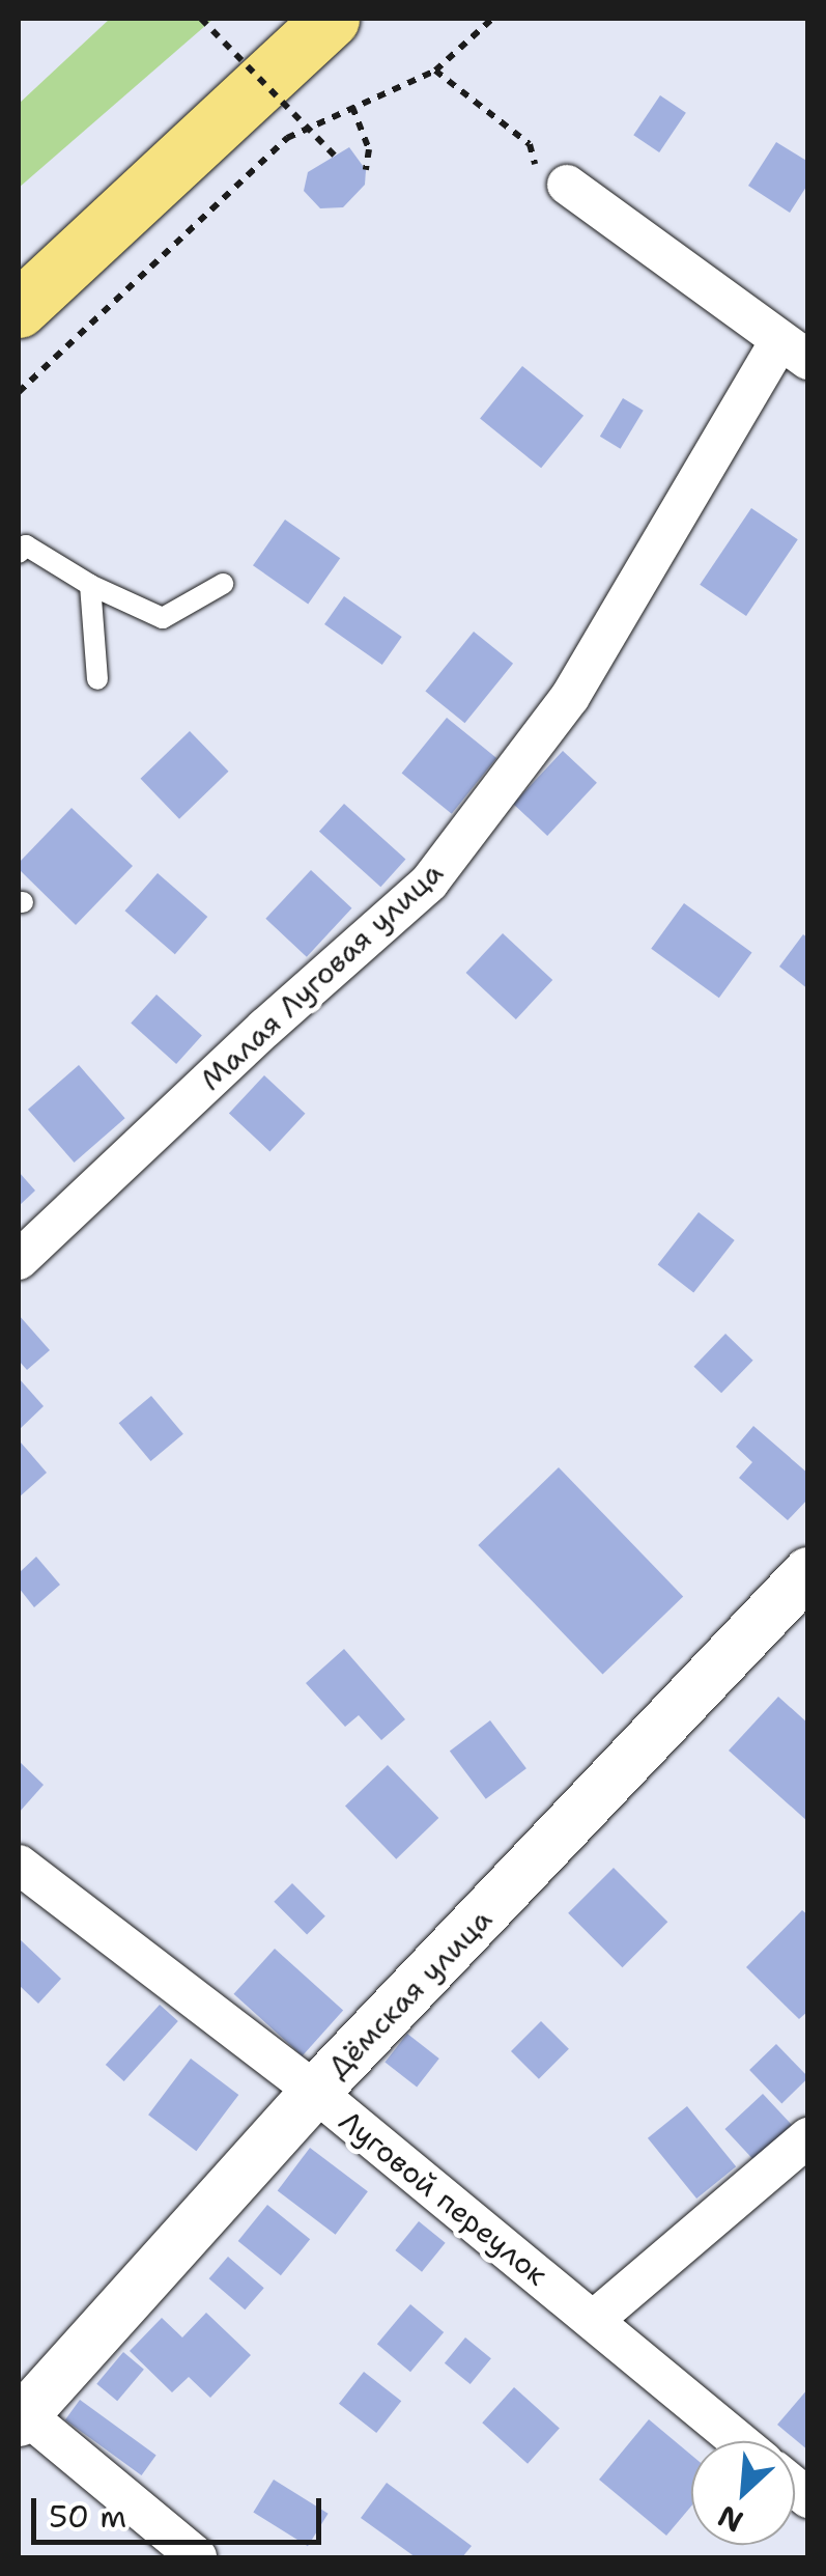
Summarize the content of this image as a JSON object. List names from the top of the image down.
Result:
{
  "streets": {
    "street": ["Малая Луговая улица", "Дёмская улица", "Луговой переулок"]
  },
  "crossings": [
    ["Дёмская улица", "Луговой переулок"]
  ],
  "scale_bar": "50 m",
  "north": "bottom left"
}
